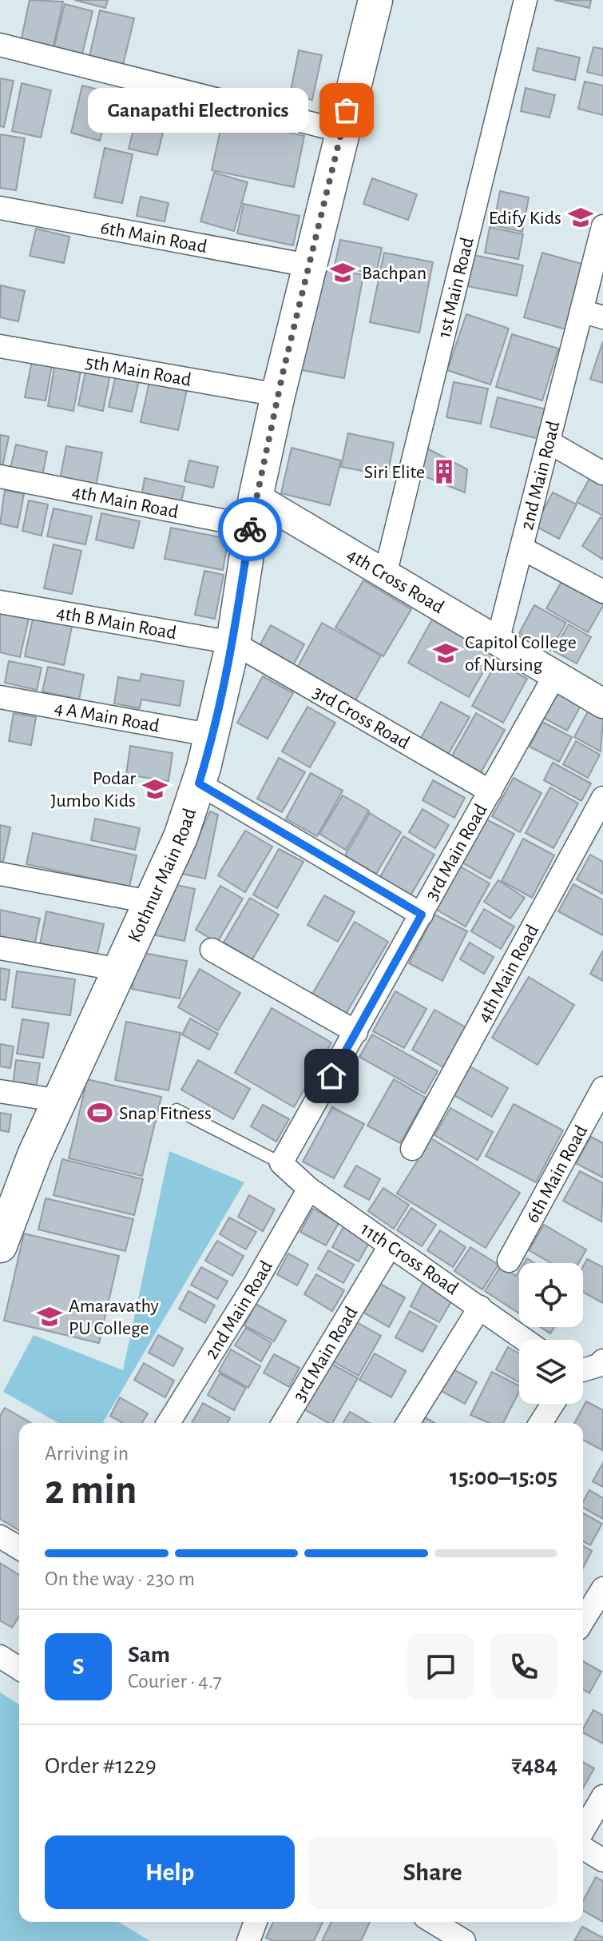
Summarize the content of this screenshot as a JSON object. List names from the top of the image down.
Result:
{
  "streets": {
    "main road": ["Kothnur Main Road"],
    "street": [
      "6th Main Road",
      "1st Main Road",
      "5th Main Road",
      "2nd Main Road",
      "4th Main Road",
      "4th Cross Road",
      "4th B Main Road",
      "4 A Main Road",
      "3rd Cross Road",
      "3rd Main Road",
      "11th Cross Road"
    ]
  },
  "crossings": [
    ["6th Main Road", "Kothnur Main Road"],
    ["1st Main Road", "4th Cross Road"],
    ["5th Main Road", "Kothnur Main Road"],
    ["2nd Main Road", "4th Cross Road"],
    ["2nd Main Road", "11th Cross Road"],
    ["4th Main Road", "4th Cross Road"],
    ["4th Main Road", "Kothnur Main Road"],
    ["4th Cross Road", "3rd Main Road"],
    ["4th Cross Road", "Kothnur Main Road"],
    ["4th B Main Road", "3rd Cross Road"],
    ["4th B Main Road", "Kothnur Main Road"],
    ["4 A Main Road", "Kothnur Main Road"],
    ["3rd Cross Road", "3rd Main Road"],
    ["3rd Cross Road", "Kothnur Main Road"],
    ["3rd Main Road", "11th Cross Road"]
  ],
  "places": {
    "other": ["Ganapathi Electronics"],
    "school or university": [
      "Edify Kids",
      "Bachpan",
      "Capitol College of Nursing",
      "Podar Jumbo Kids",
      "Amaravathy PU College"
    ],
    "building": ["Siri Elite"],
    "sports": ["Snap Fitness"]
  },
  "page": {
    "bubble": "Ganapathi Electronics",
    "heading": ["2 min", "Arriving in", "15:00–15:05"],
    "panel": [
      "Sam",
      "Courier · 4.7",
      "Order #1229",
      "₹484"
    ],
    "bar": "On the way · 230 m",
    "round": "S",
    "buttons": ["Help", "Share"]
  }
}
